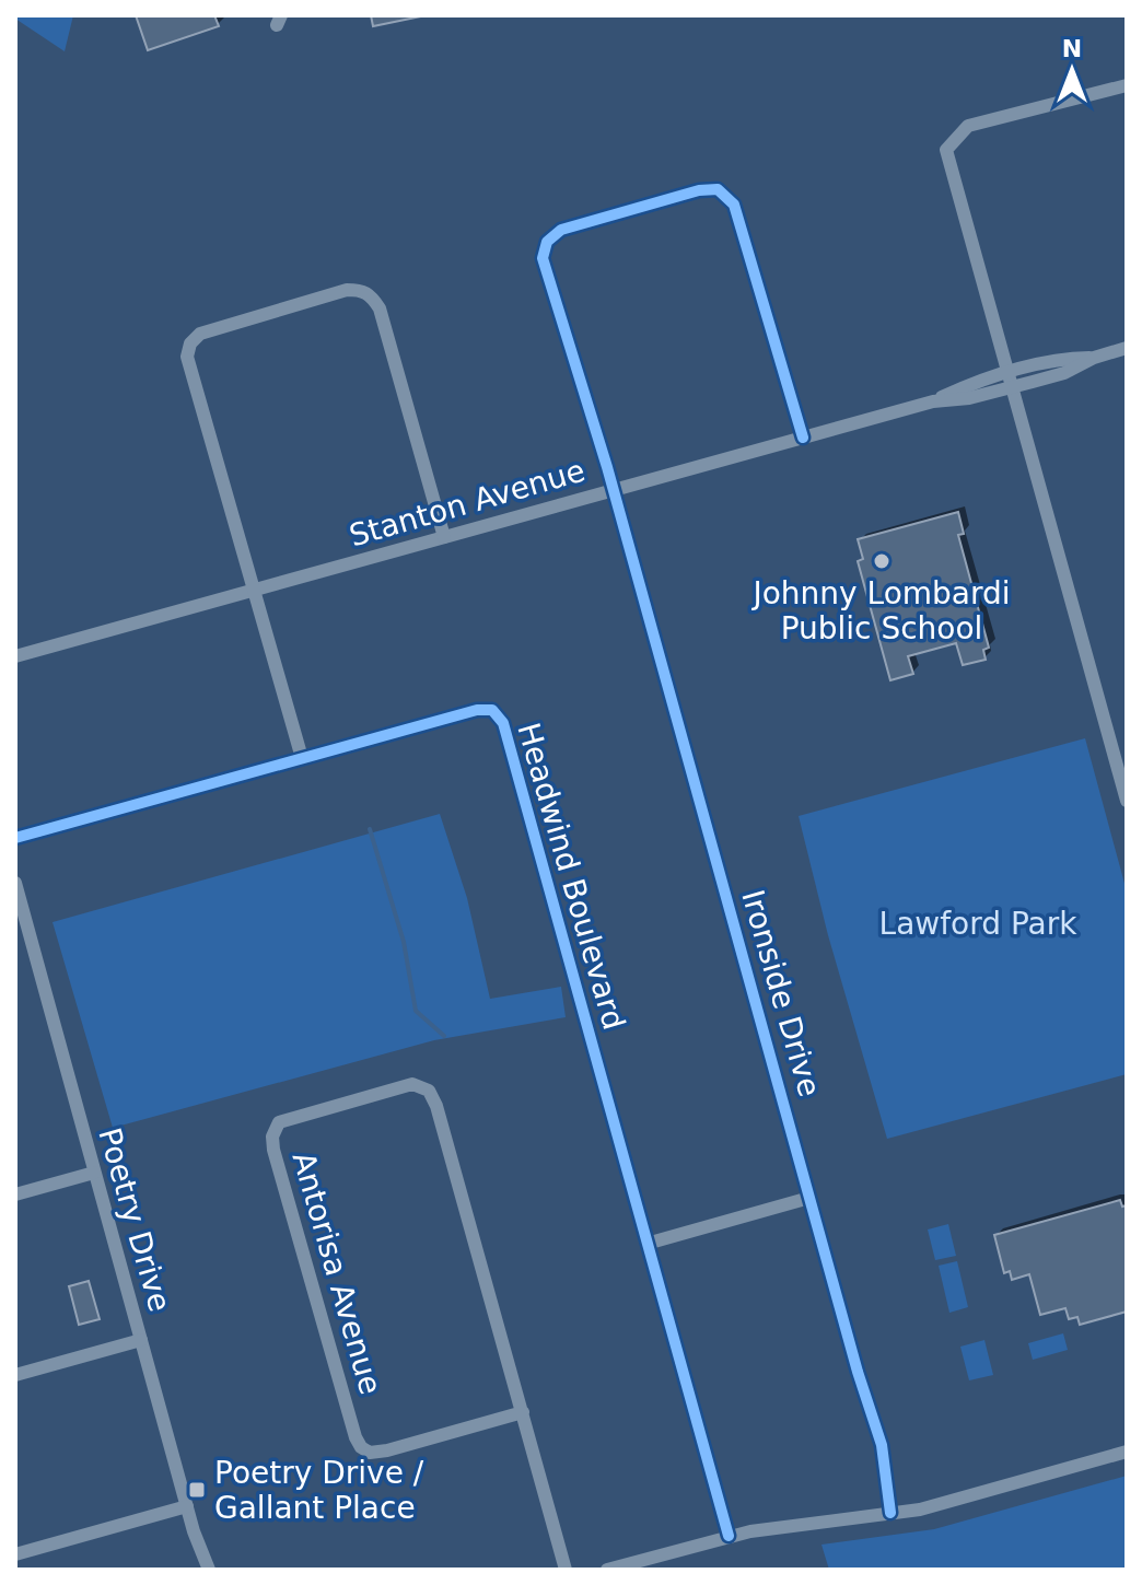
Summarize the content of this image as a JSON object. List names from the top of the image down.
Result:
{
  "streets": {
    "street": [
      "Stanton Avenue",
      "Headwind Boulevard",
      "Ironside Drive",
      "Poetry Drive",
      "Antorisa Avenue"
    ]
  },
  "crossings": [
    ["Stanton Avenue", "Ironside Drive"]
  ],
  "parks": ["Lawford Park"],
  "places": {
    "other": ["Johnny Lombardi Public School"],
    "transit": ["Poetry Drive / Gallant Place"]
  },
  "north": "top"
}
